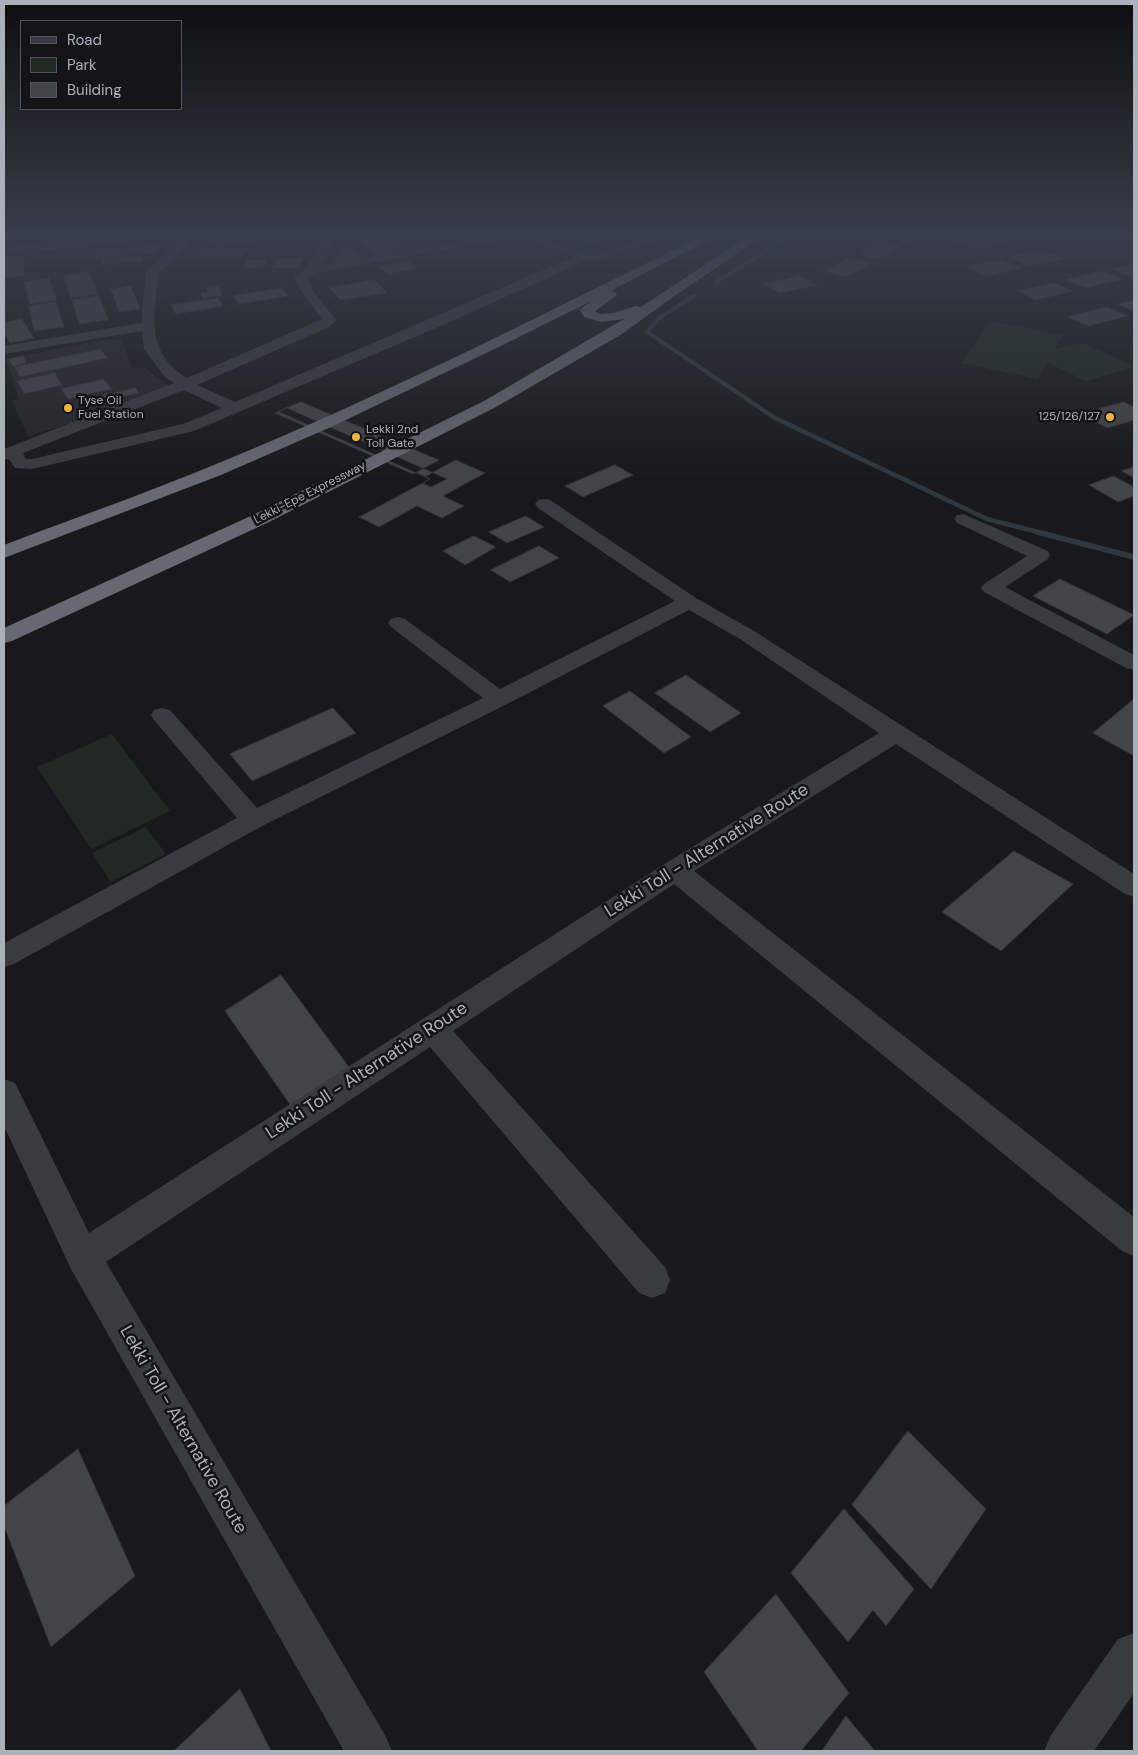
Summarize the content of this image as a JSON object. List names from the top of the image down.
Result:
{
  "streets": {
    "highway": ["Lekki-Epe Expressway"],
    "street": ["Lekki Toll - Alternative Route"]
  },
  "places": ["Tyse Oil Fuel Station", "125/126/127", "Lekki 2nd Toll Gate"],
  "legend": ["Road", "Park", "Building"]
}
